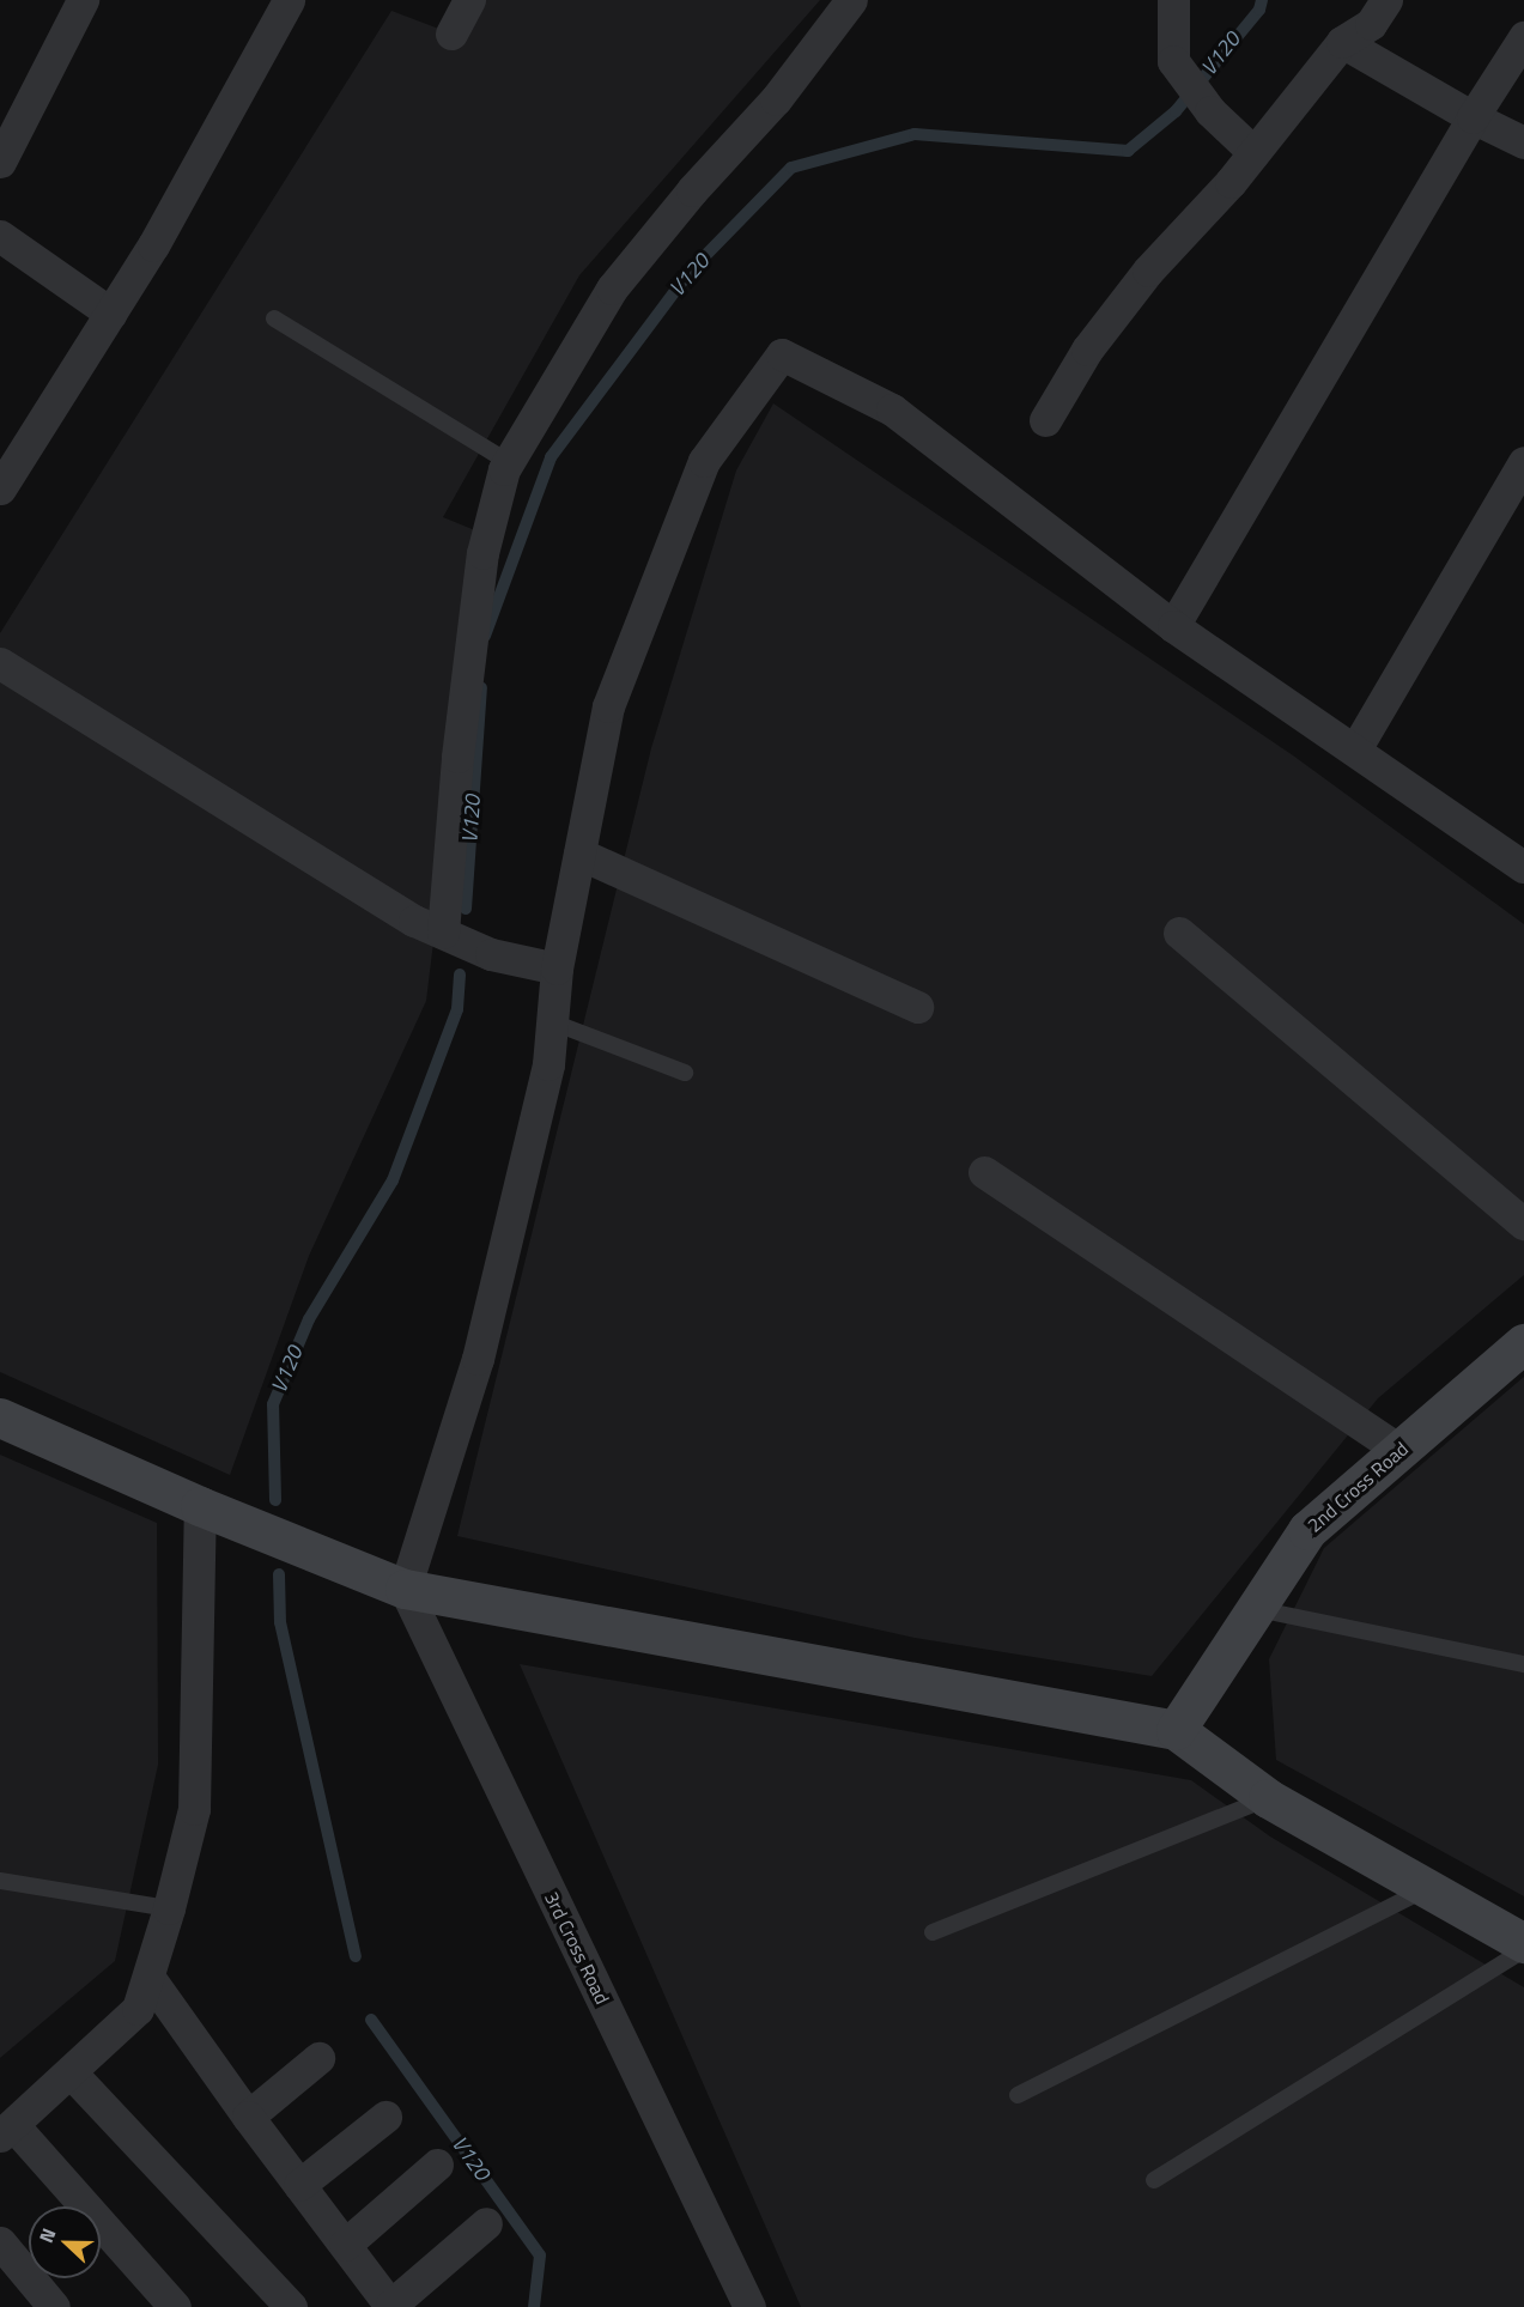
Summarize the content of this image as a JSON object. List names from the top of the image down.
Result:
{
  "streets": {
    "street": ["2nd Cross Road", "3rd Cross Road"]
  },
  "water": ["V120"],
  "north": "left"
}
